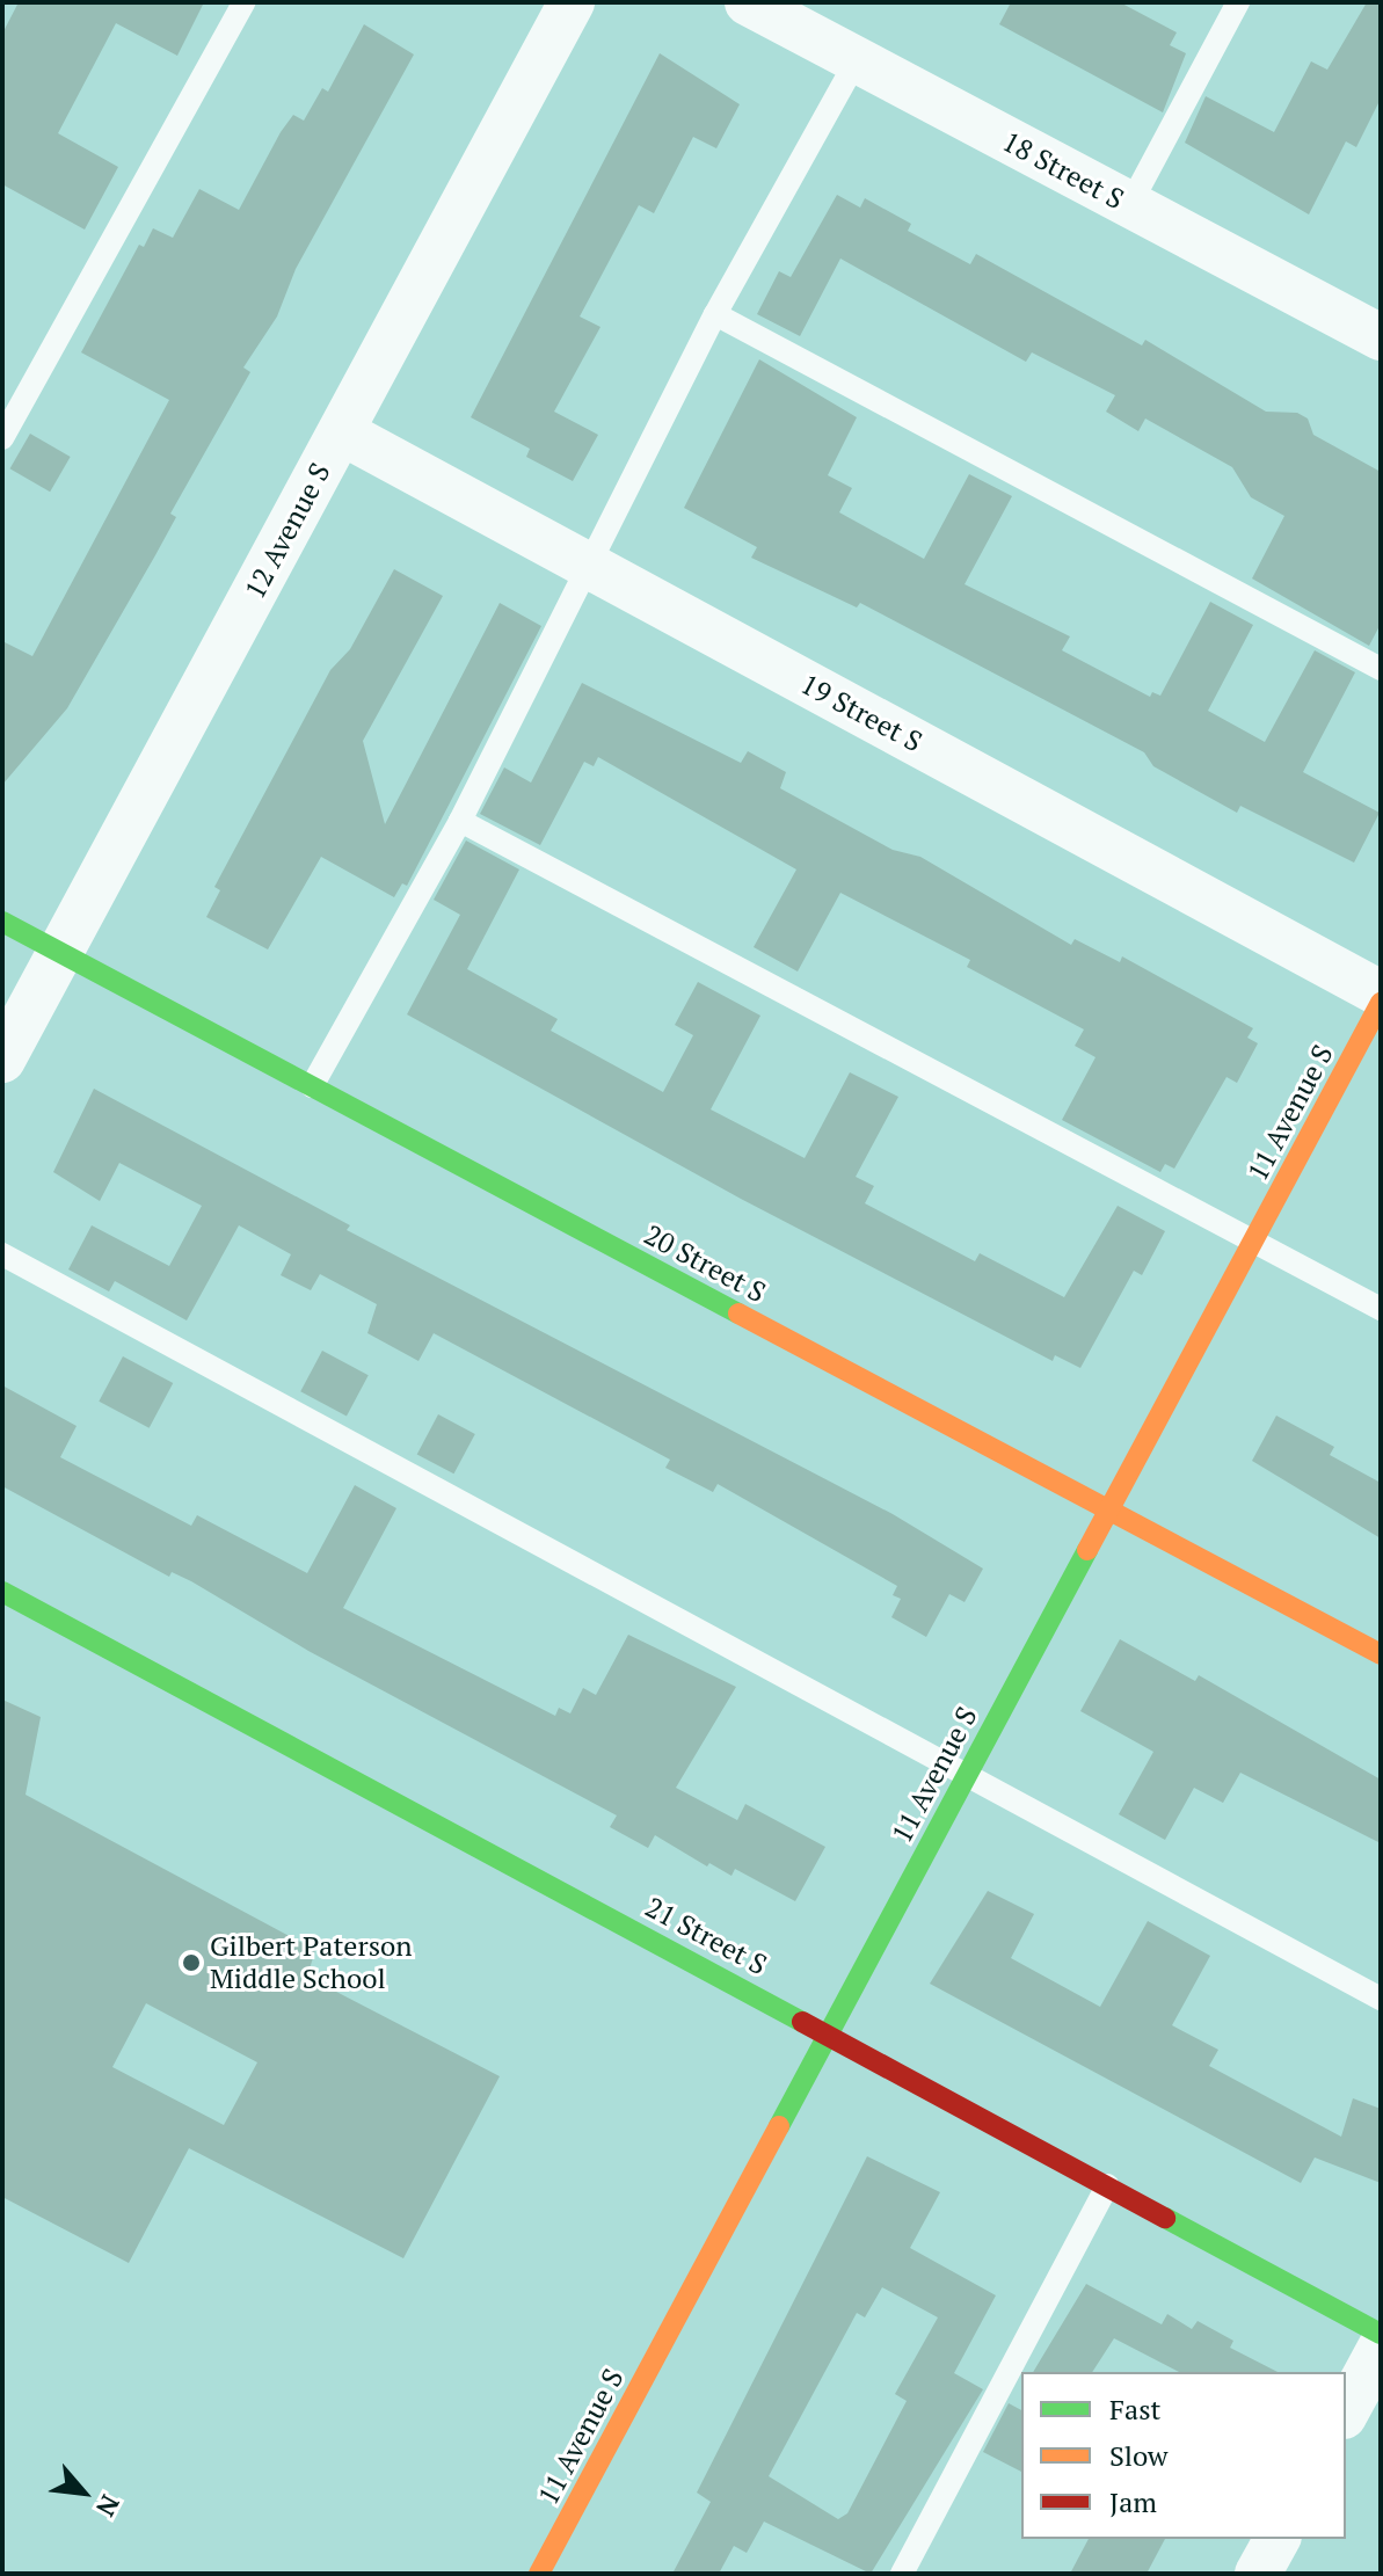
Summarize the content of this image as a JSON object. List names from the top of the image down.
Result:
{
  "streets": {
    "street": [
      "18 Street S",
      "12 Avenue S",
      "19 Street S",
      "11 Avenue S",
      "20 Street S",
      "21 Street S"
    ]
  },
  "crossings": [
    ["12 Avenue S", "19 Street S"],
    ["12 Avenue S", "20 Street S"],
    ["11 Avenue S", "20 Street S"],
    ["11 Avenue S", "21 Street S"]
  ],
  "places": ["Gilbert Paterson Middle School"],
  "legend": ["Fast", "Slow", "Jam"],
  "north": "bottom right"
}
